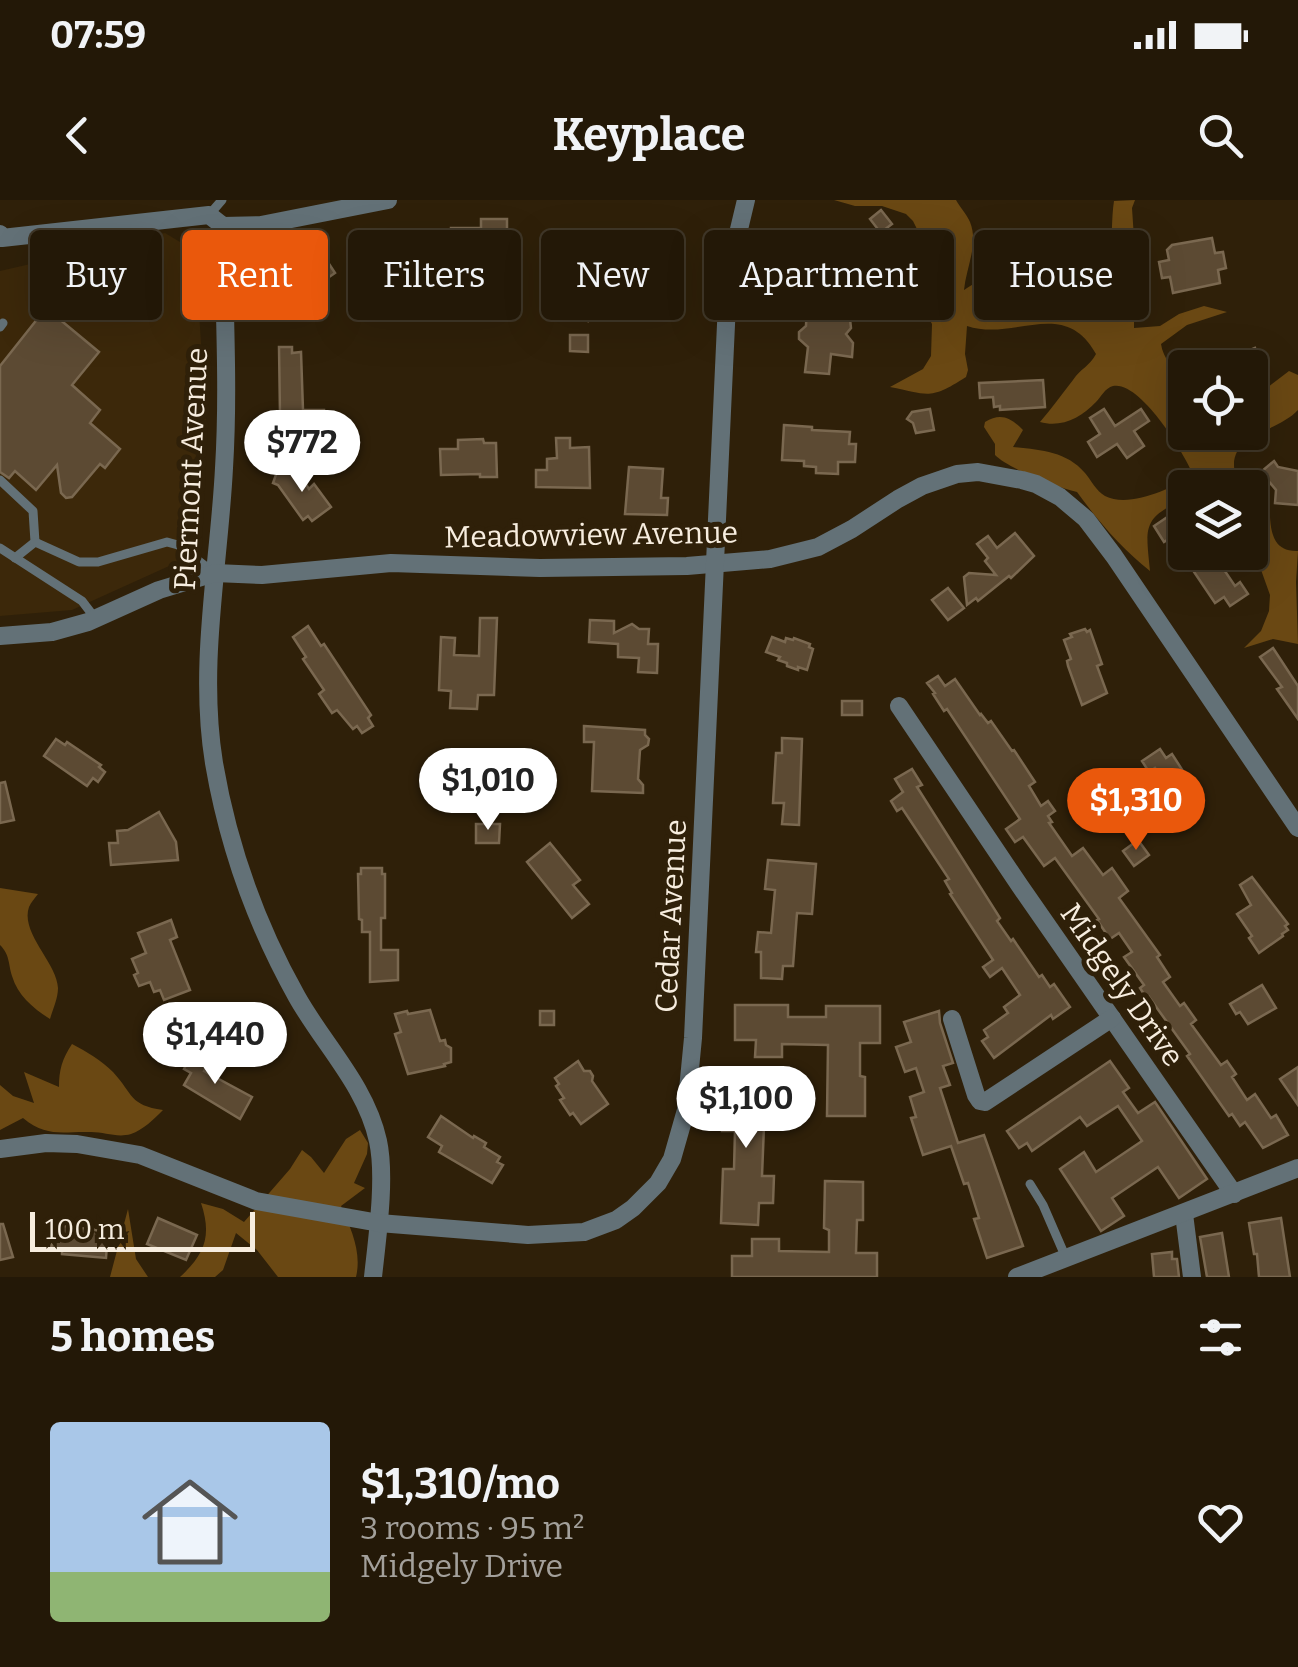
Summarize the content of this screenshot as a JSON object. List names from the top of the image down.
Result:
{
  "streets": {
    "street": [
      "Piermont Avenue",
      "Meadowview Avenue",
      "Cedar Avenue",
      "Midgely Drive"
    ]
  },
  "crossings": [
    ["Piermont Avenue", "Meadowview Avenue"],
    ["Piermont Avenue", "Cedar Avenue"],
    ["Meadowview Avenue", "Cedar Avenue"]
  ],
  "scale_bar": "100 m",
  "page": {
    "status": "07:59",
    "header": "Keyplace",
    "chip": [
      "Buy",
      "Rent",
      "Filters",
      "New",
      "Apartment",
      "House"
    ],
    "price": [
      "$772",
      "$1,010",
      "$1,310",
      "$1,440",
      "$1,100"
    ],
    "scale": "100 m",
    "heading": "5 homes",
    "list": [
      {
        "name": "$1,310/mo",
        "note": "3 rooms · 95 m² · Midgely Drive"
      }
    ]
  }
}
